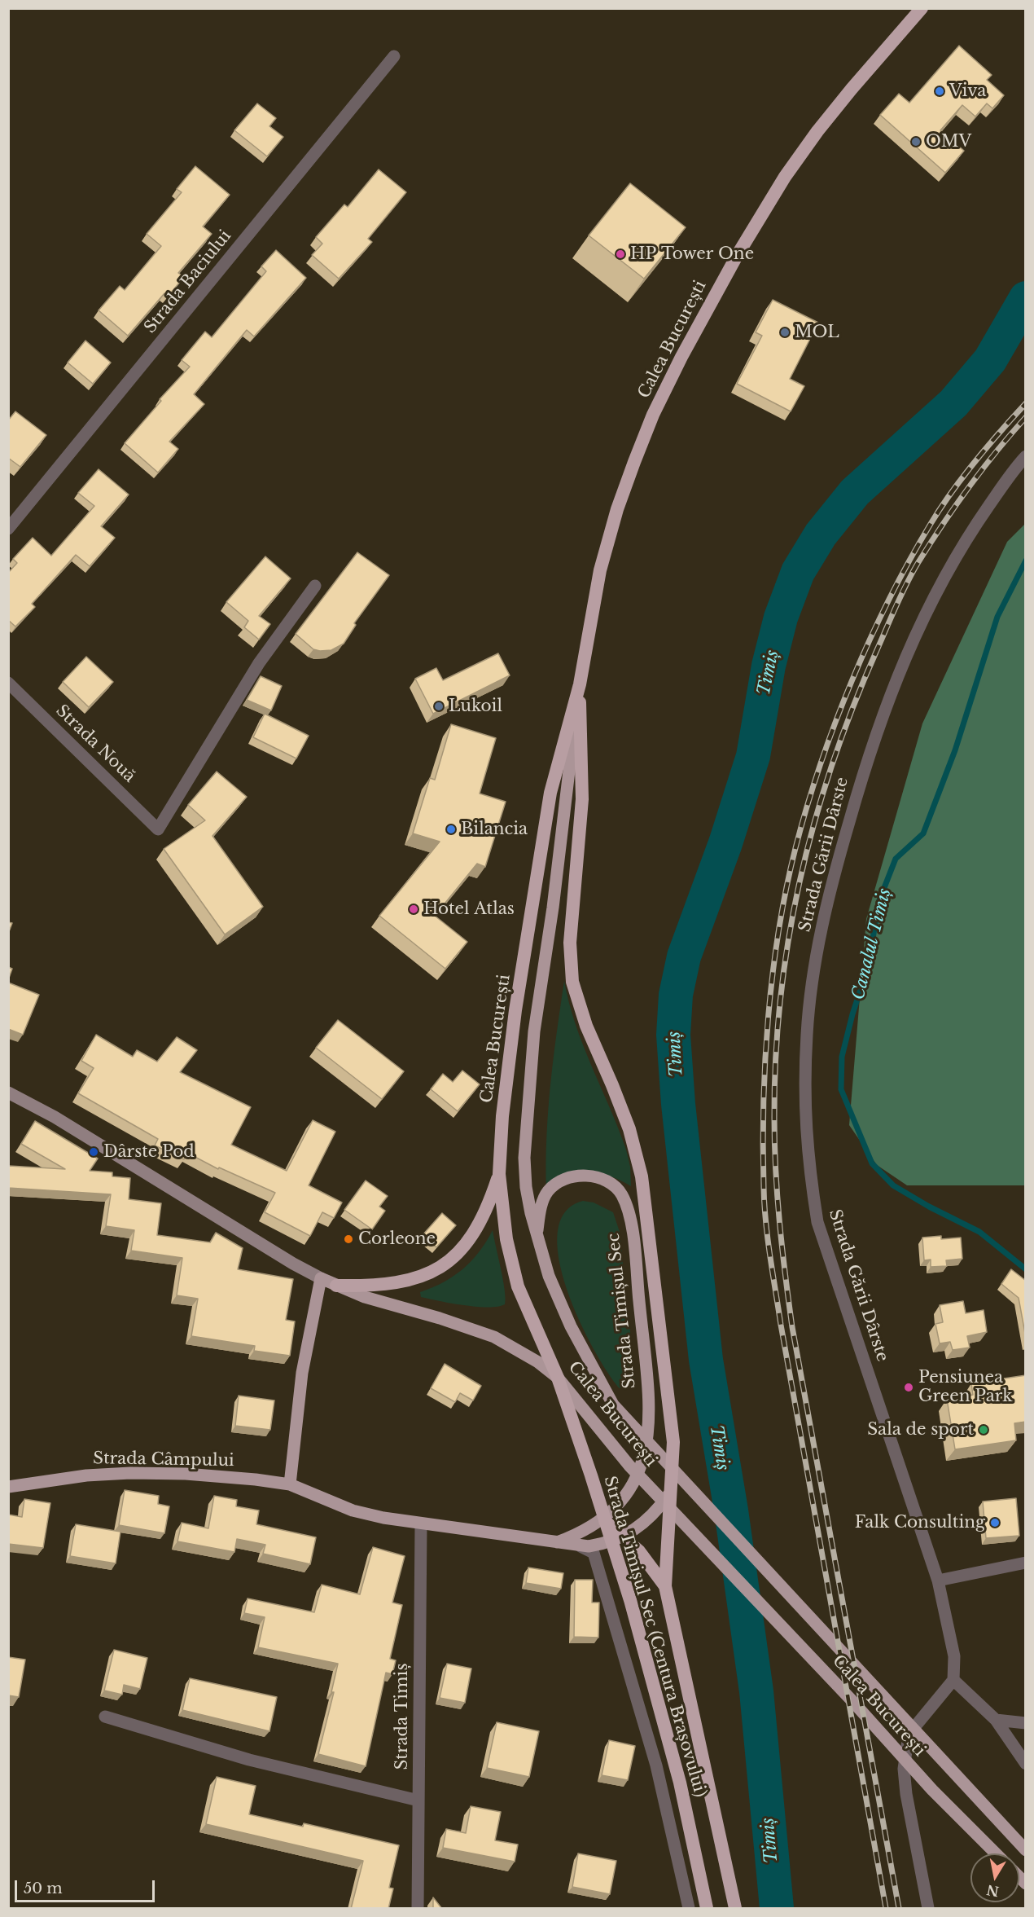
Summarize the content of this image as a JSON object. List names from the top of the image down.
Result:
{
  "streets": {
    "highway": ["Calea București", "Strada Timișul Sec (Centura Brașovului)"],
    "main road": ["Strada Timișul Sec", "Strada Câmpului"],
    "street": [
      "Strada Baciului",
      "Strada Nouă",
      "Strada Gării Dârste",
      "Strada Timiș"
    ]
  },
  "crossings": [
    ["Calea București", "Strada Timișul Sec"],
    ["Calea București", "Strada Timișul Sec (Centura Brașovului)"]
  ],
  "water": ["Timiș", "Canalul Timiș"],
  "places": [
    "Viva",
    "OMV",
    "HP Tower One",
    "MOL",
    "Lukoil",
    "Bilancia",
    "Hotel Atlas",
    "Dârste Pod",
    "Corleone",
    "Pensiunea Green Park",
    "Sala de sport",
    "Falk Consulting"
  ],
  "scale_bar": "50 m",
  "north": "bottom"
}
